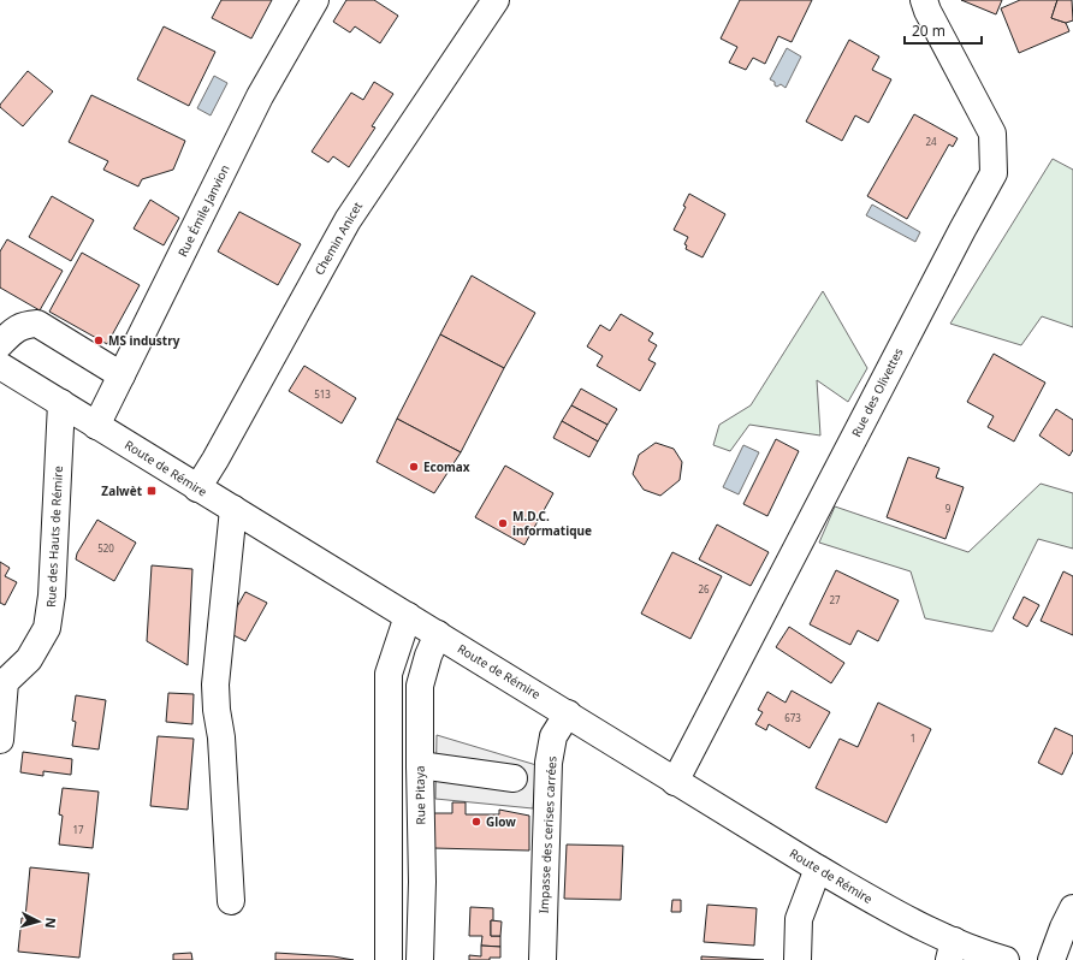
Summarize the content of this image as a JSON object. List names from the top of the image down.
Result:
{
  "streets": {
    "street": [
      "Rue Émile Janvion",
      "Chemin Anicet",
      "Rue des Olivettes",
      "Route de Rémire",
      "Rue des Hauts de Rémire",
      "Rue Pitaya",
      "Impasse des cerises carrées"
    ]
  },
  "crossings": [
    ["Rue Émile Janvion", "Route de Rémire"],
    ["Chemin Anicet", "Route de Rémire"],
    ["Rue des Olivettes", "Route de Rémire"],
    ["Route de Rémire", "Rue des Hauts de Rémire"],
    ["Route de Rémire", "Rue Pitaya"],
    ["Route de Rémire", "Impasse des cerises carrées"]
  ],
  "places": {
    "other": [
      "MS industry",
      "Ecomax",
      "M.D.C. informatique",
      "Glow"
    ],
    "transit": ["Zalwèt"]
  },
  "house_numbers": [
    "24",
    "513",
    "9",
    "520",
    "26",
    "27",
    "673",
    "1",
    "17"
  ],
  "scale_bar": "20 m",
  "north": "right"
}
